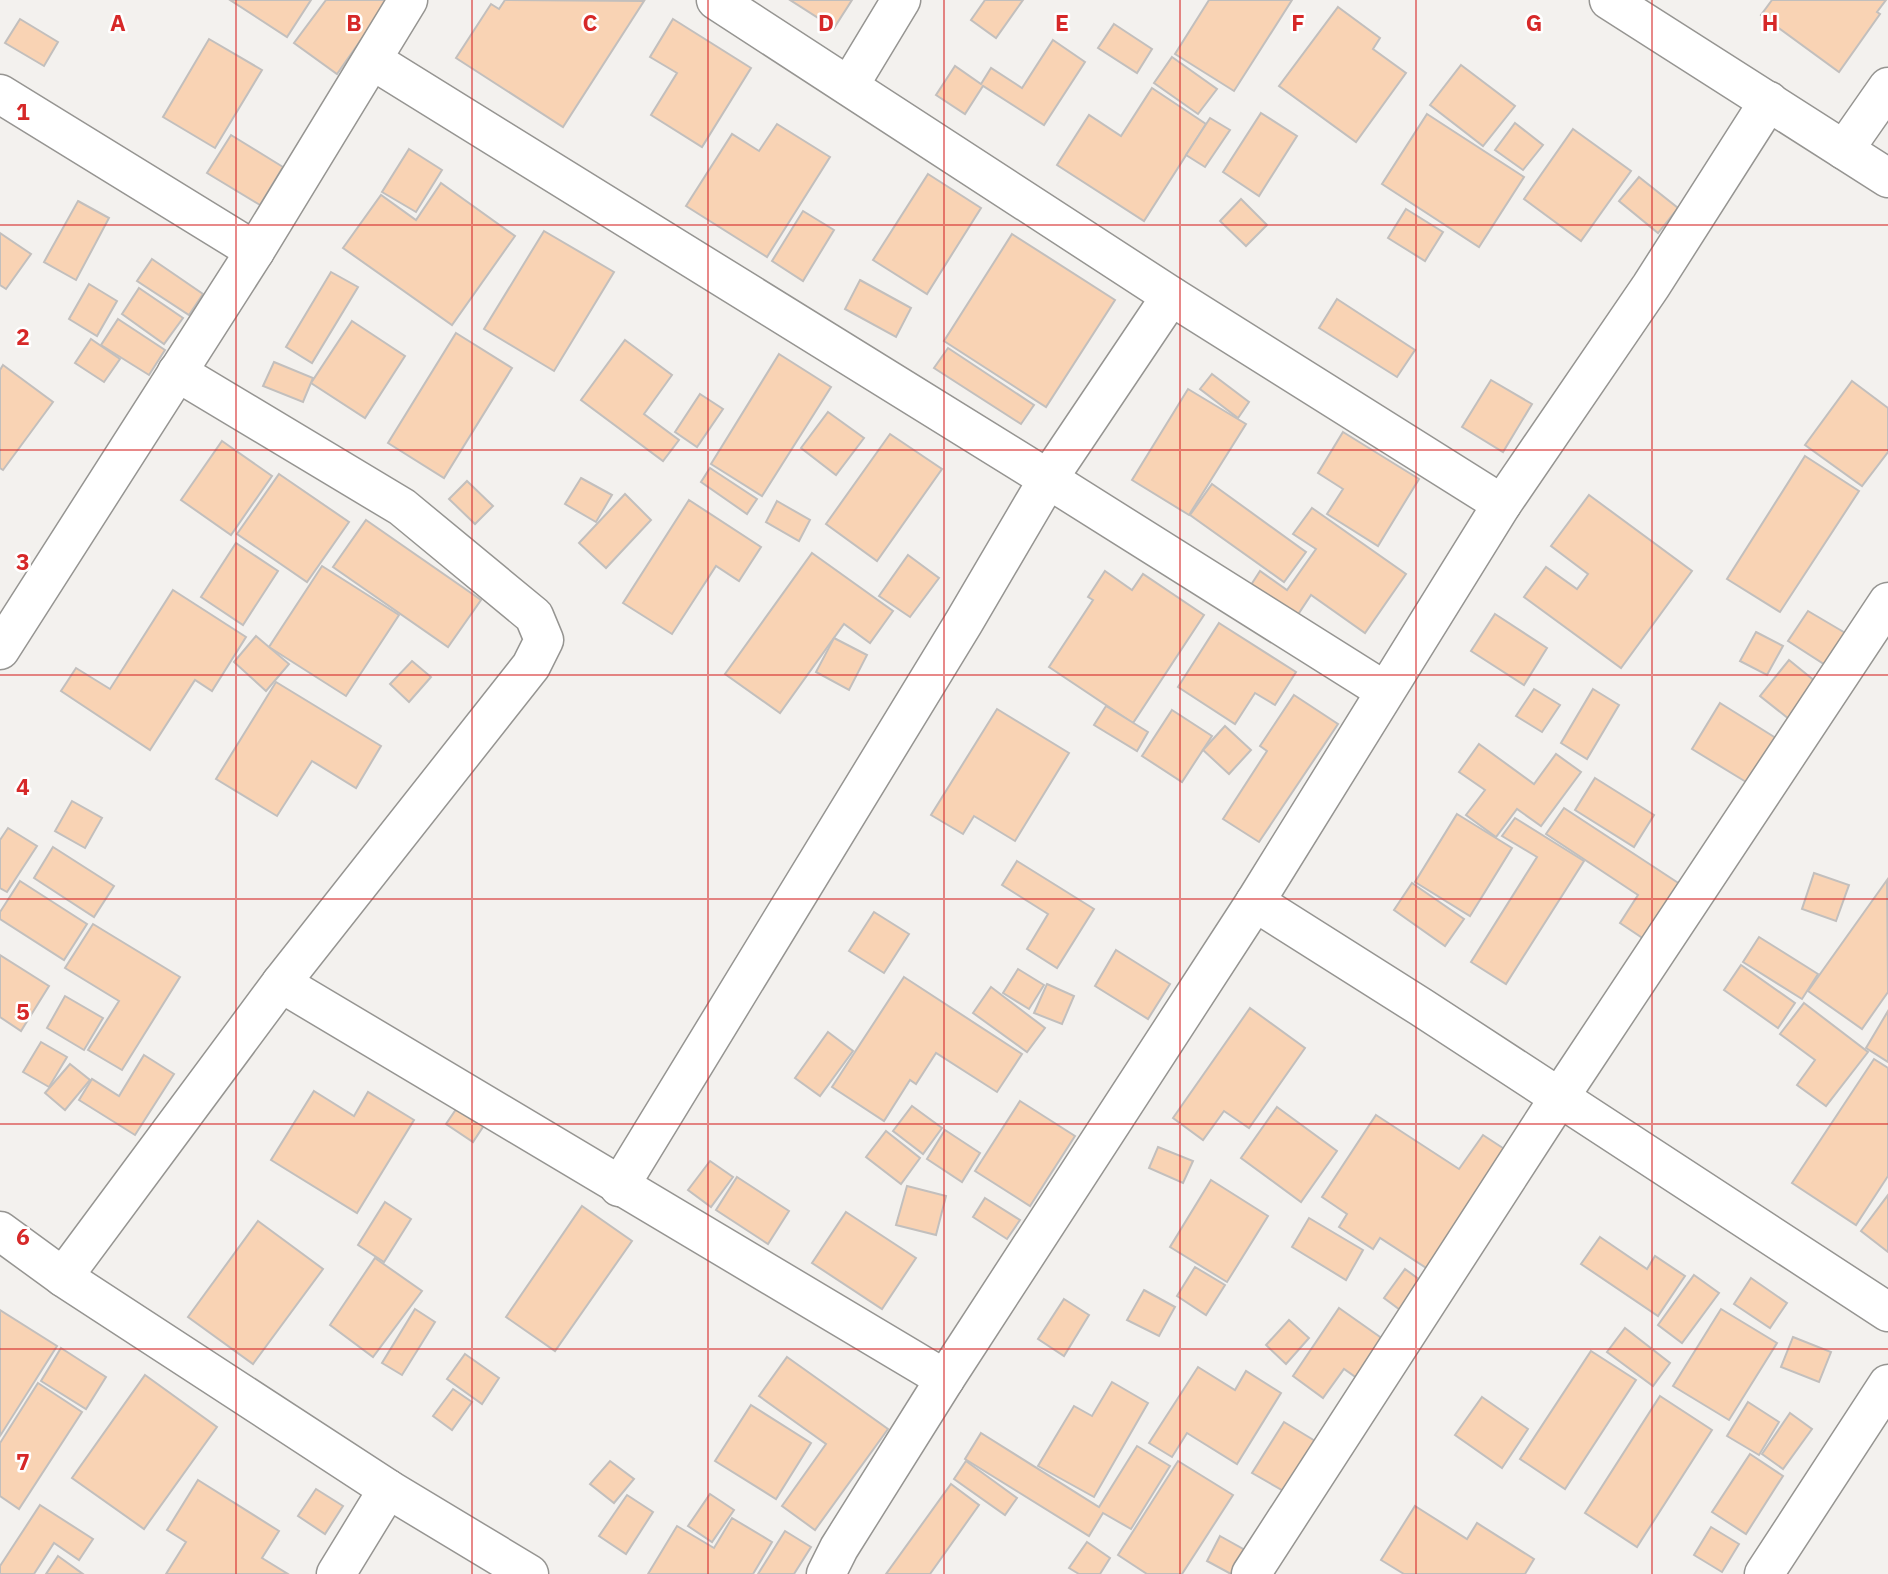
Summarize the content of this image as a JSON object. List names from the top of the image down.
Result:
{
  "grid": {
    "columns": [
      "A",
      "B",
      "C",
      "D",
      "E",
      "F",
      "G",
      "H"
    ],
    "rows": [
      "1",
      "2",
      "3",
      "4",
      "5",
      "6",
      "7"
    ]
  }
}
